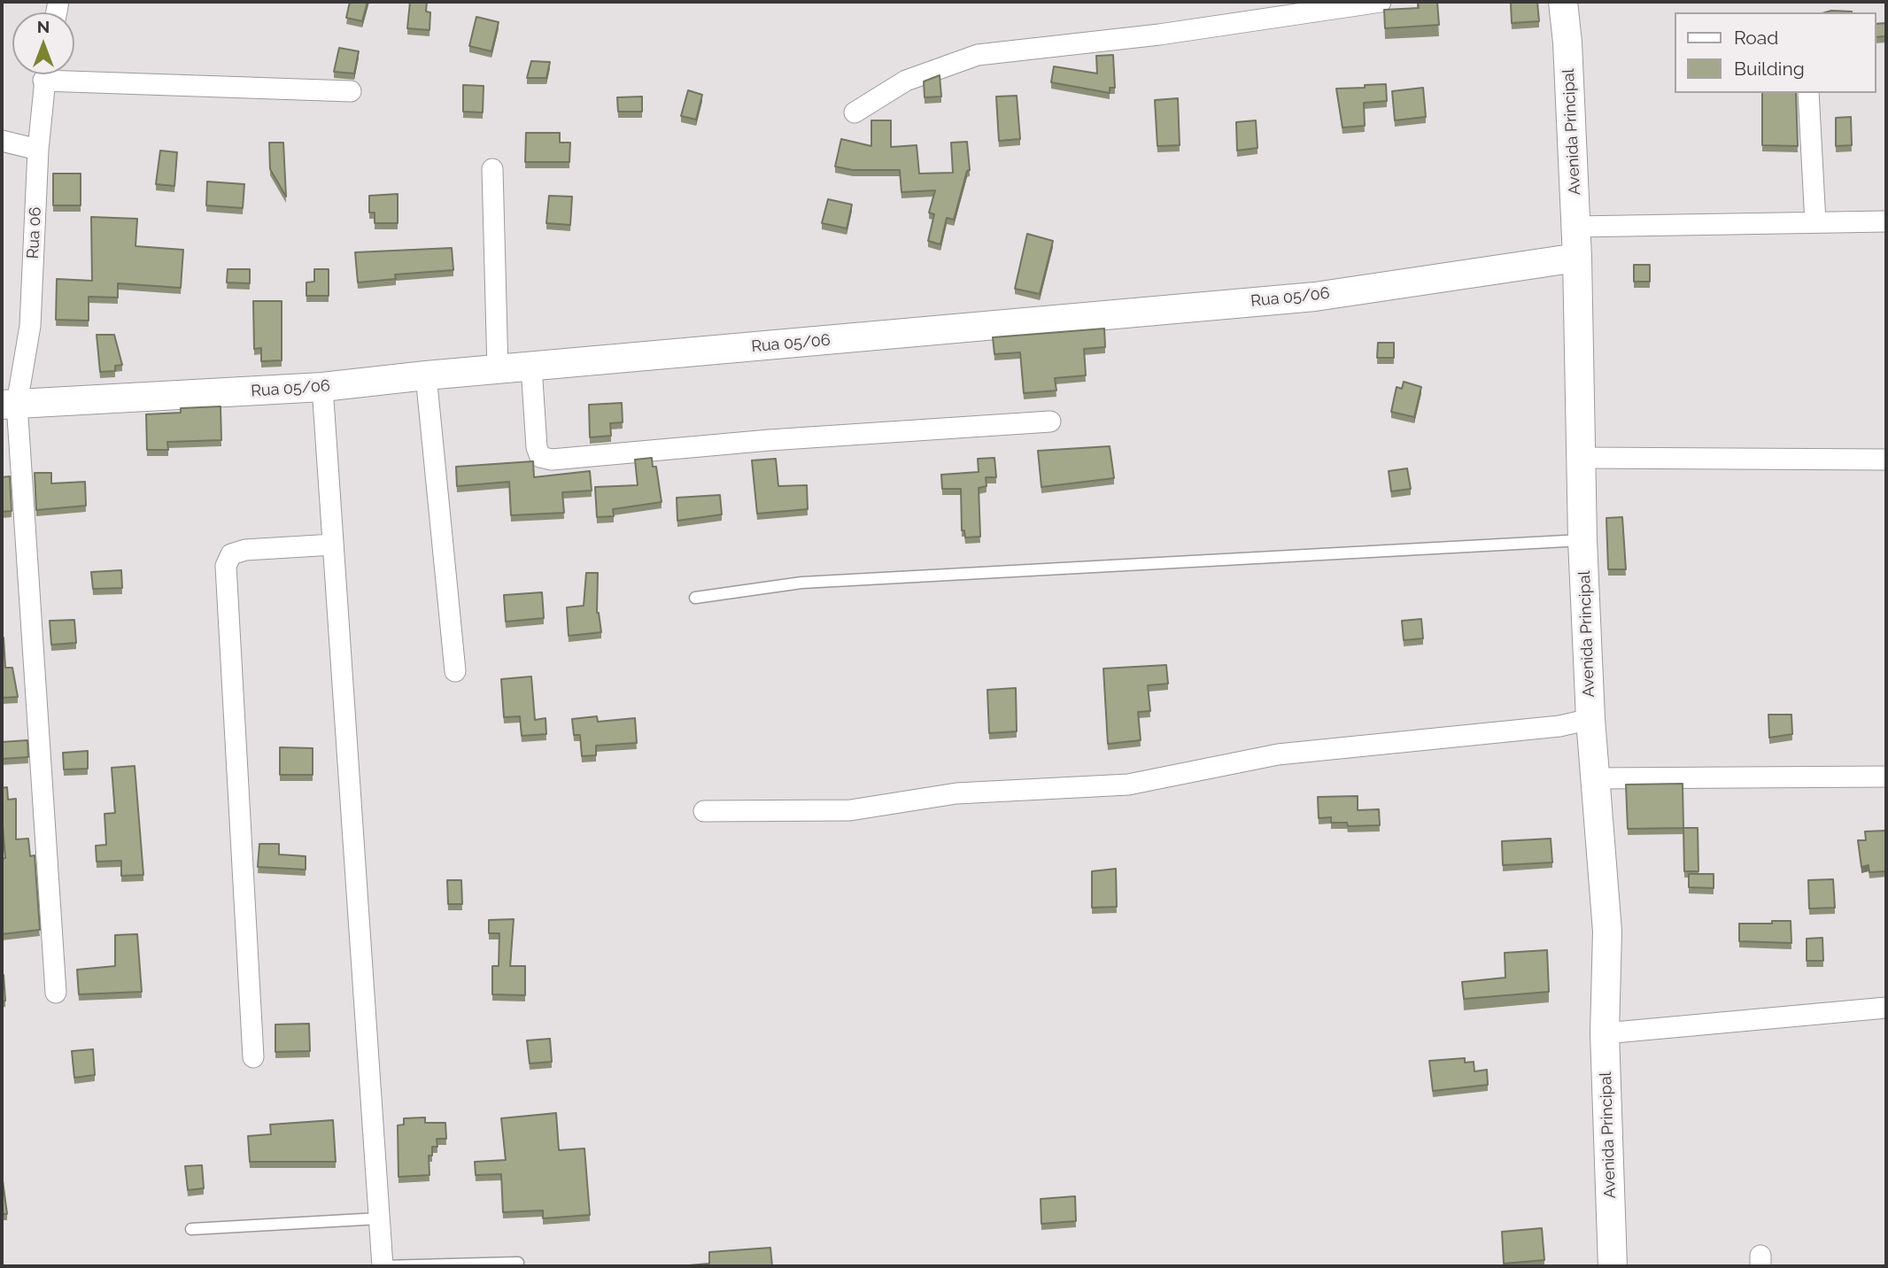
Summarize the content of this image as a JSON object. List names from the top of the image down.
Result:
{
  "streets": {
    "street": ["Avenida Principal", "Rua 06", "Rua 05/06"]
  },
  "crossings": [
    ["Avenida Principal", "Rua 05/06"],
    ["Rua 06", "Rua 05/06"]
  ],
  "legend": ["Road", "Building"],
  "north": "top"
}
